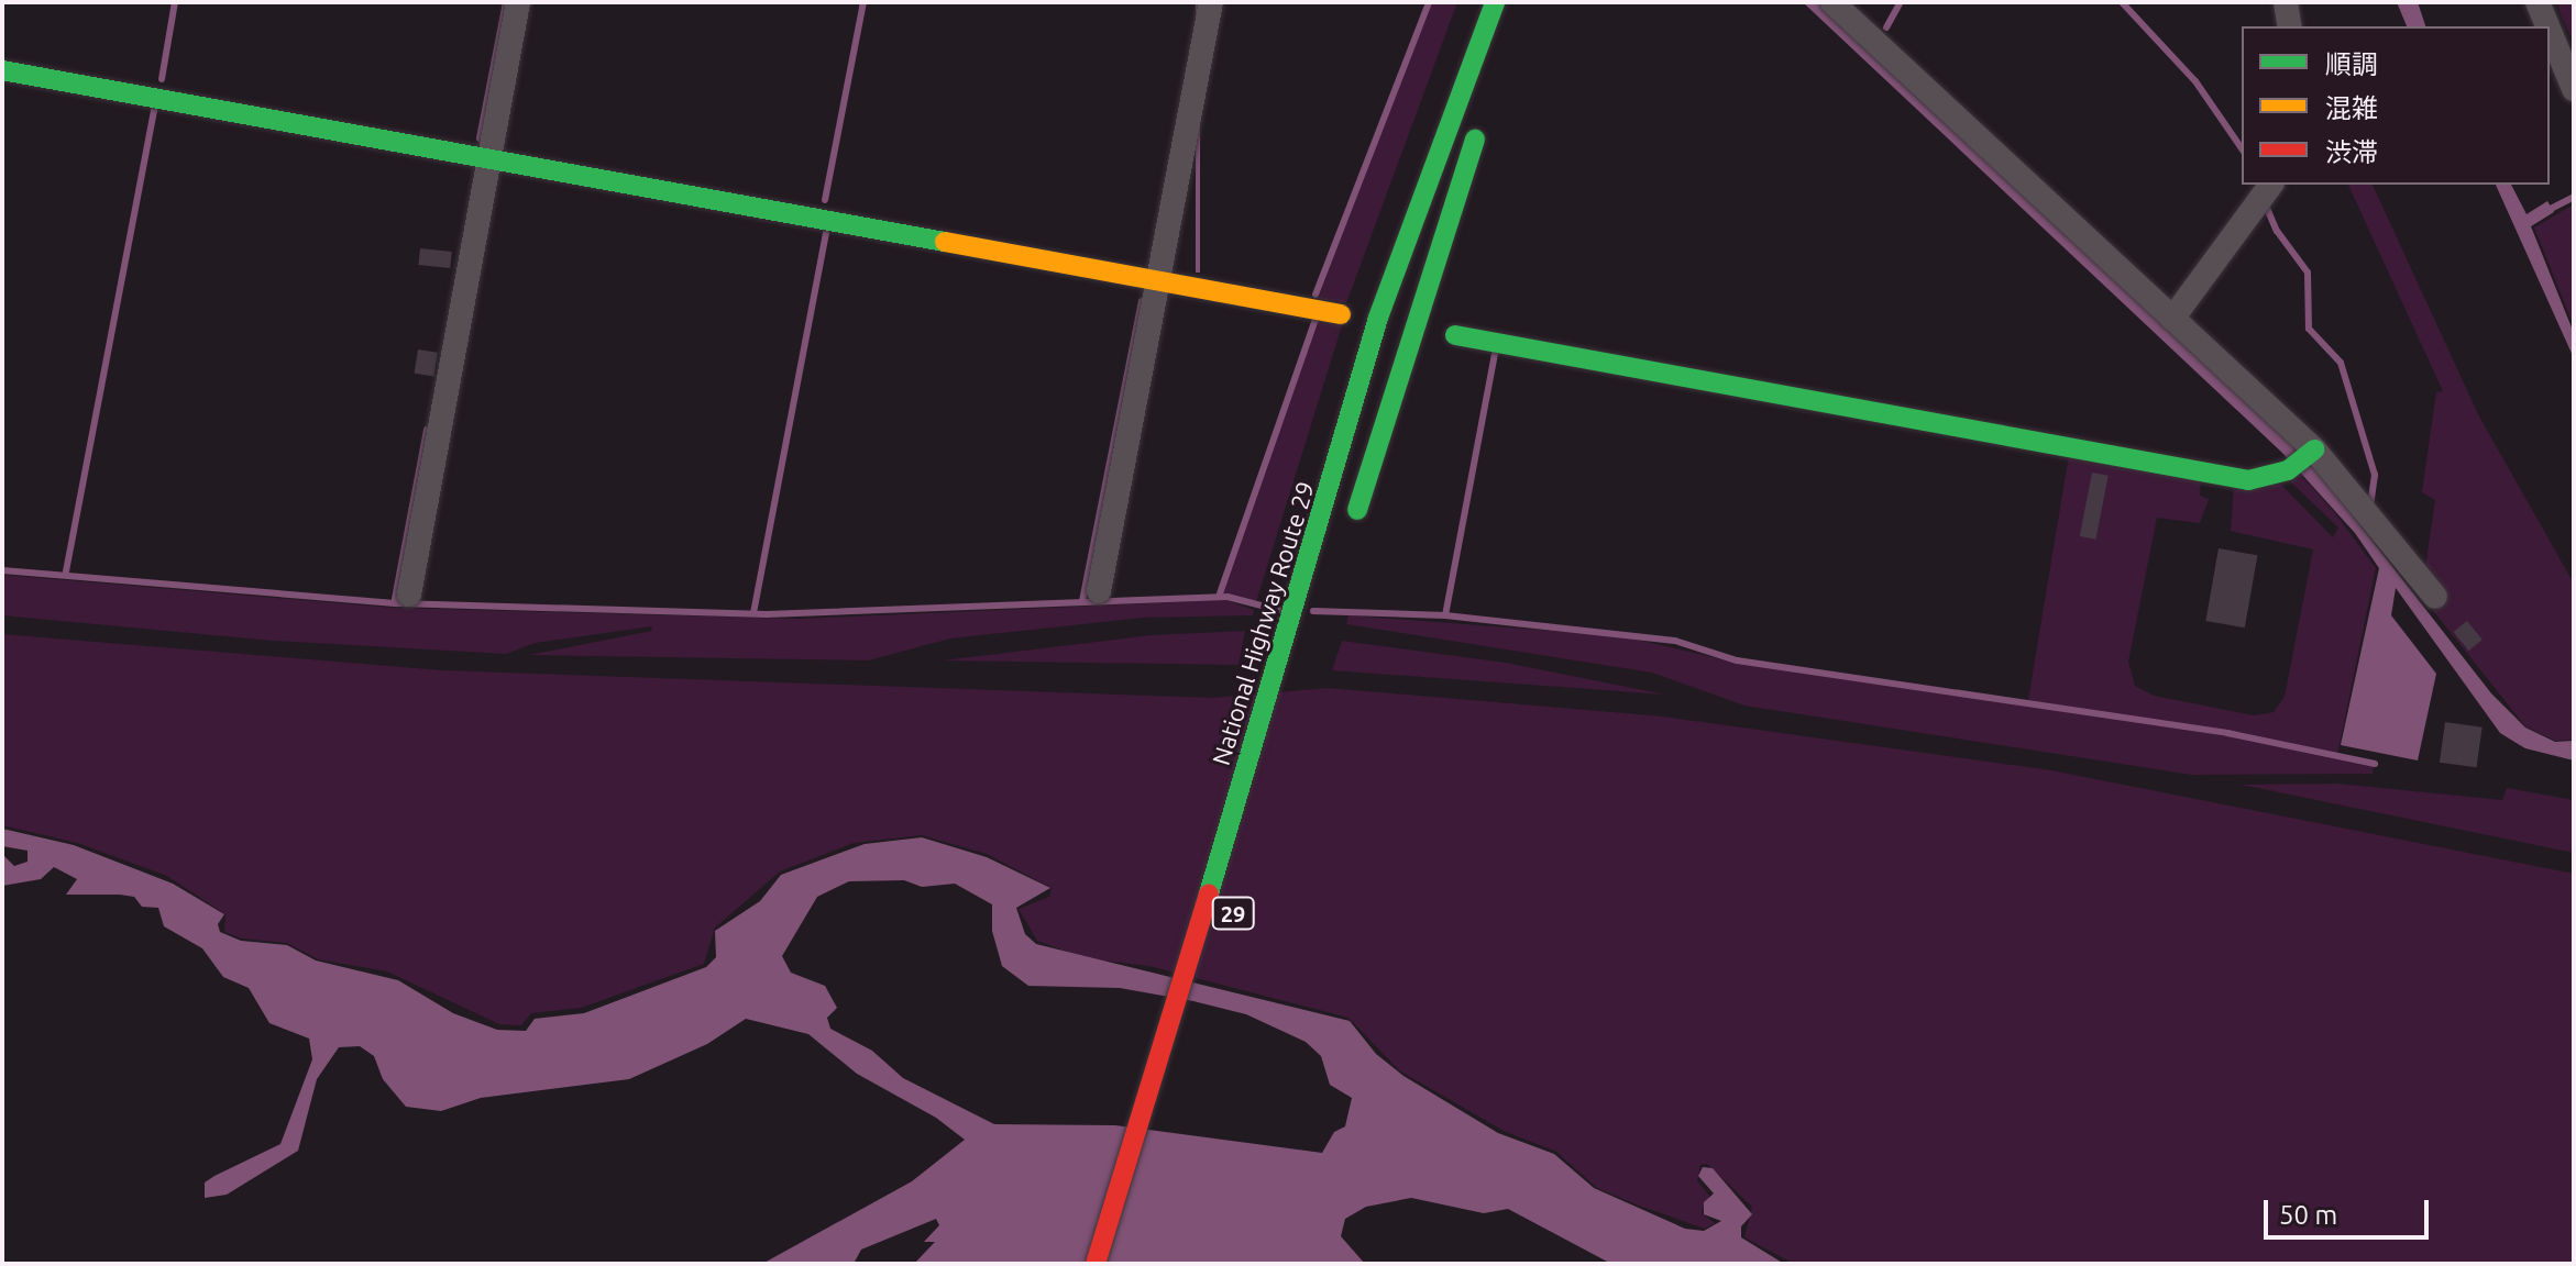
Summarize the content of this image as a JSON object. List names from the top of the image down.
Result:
{
  "streets": {
    "main road": ["National Highway Route 29", "29"]
  },
  "crossings": [
    ["National Highway Route 29", "29"]
  ],
  "legend": ["順調", "混雑", "渋滞"],
  "scale_bar": "50 m"
}
